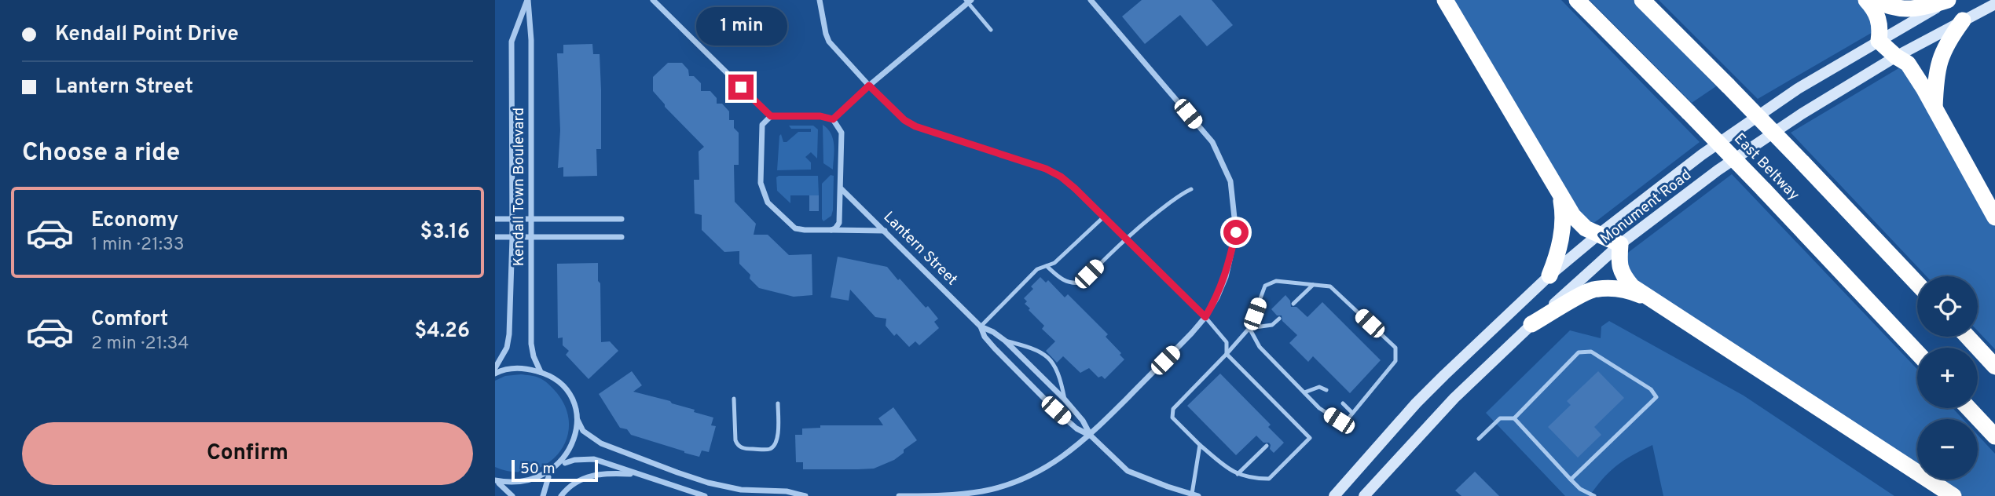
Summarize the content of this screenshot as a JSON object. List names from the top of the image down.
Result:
{
  "streets": {
    "highway": ["East Beltway"],
    "main road": ["Monument Road"],
    "street": ["Kendall Town Boulevard", "Lantern Street"]
  },
  "scale_bar": "50 m",
  "page": {
    "banner": ["Kendall Point Drive", "Lantern Street"],
    "bubble": "1 min",
    "heading": "Choose a ride",
    "list": [
      {
        "name": "Economy",
        "note": "1 min · 21:33",
        "value": "$3.16"
      },
      {
        "name": "Comfort",
        "note": "2 min · 21:34",
        "value": "$4.26"
      }
    ],
    "map_buttons": ["+", "−"],
    "buttons": "Confirm",
    "scale": "50 m"
  }
}
